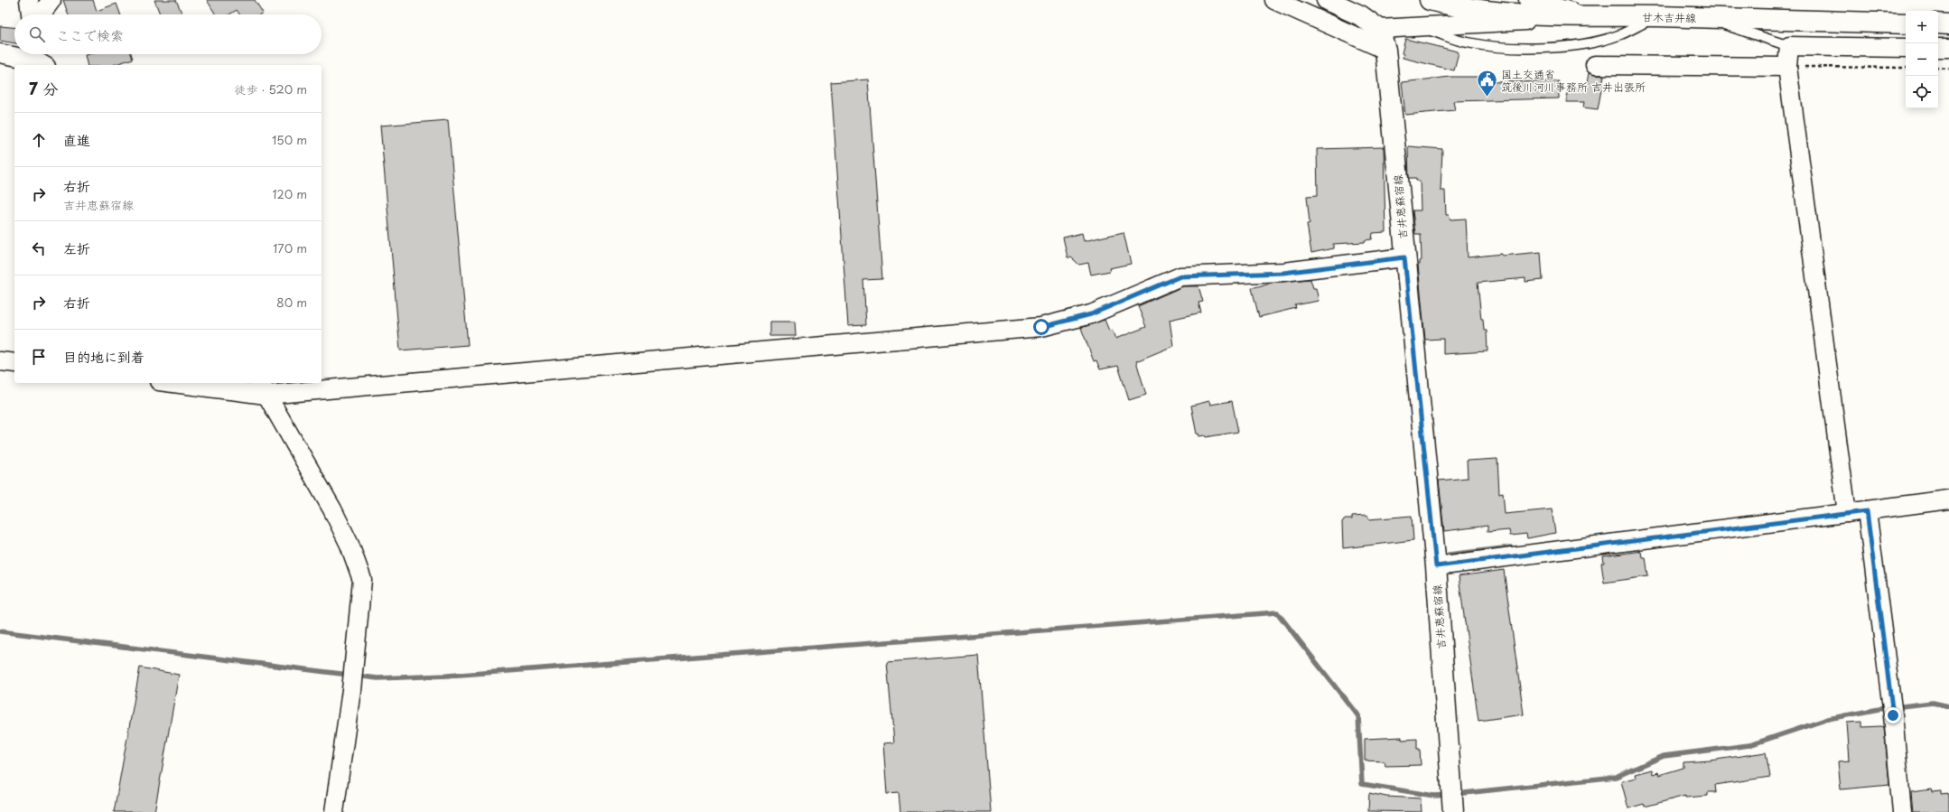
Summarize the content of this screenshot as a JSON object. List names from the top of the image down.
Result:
{
  "streets": {
    "main road": ["甘木吉井線", "吉井恵蘇宿線"]
  },
  "places": {
    "public building": ["国土交通省 筑後川河川事務所 吉井出張所"]
  },
  "page": {
    "map_buttons": ["+", "−"],
    "search": "ここで検索",
    "heading": ["7 分", "徒歩 · 520 m"],
    "list": [
      ["直進", "150 m"],
      ["右折", "吉井恵蘇宿線", "120 m"],
      ["左折", "170 m"],
      ["右折", "80 m"],
      "目的地に到着"
    ]
  }
}
